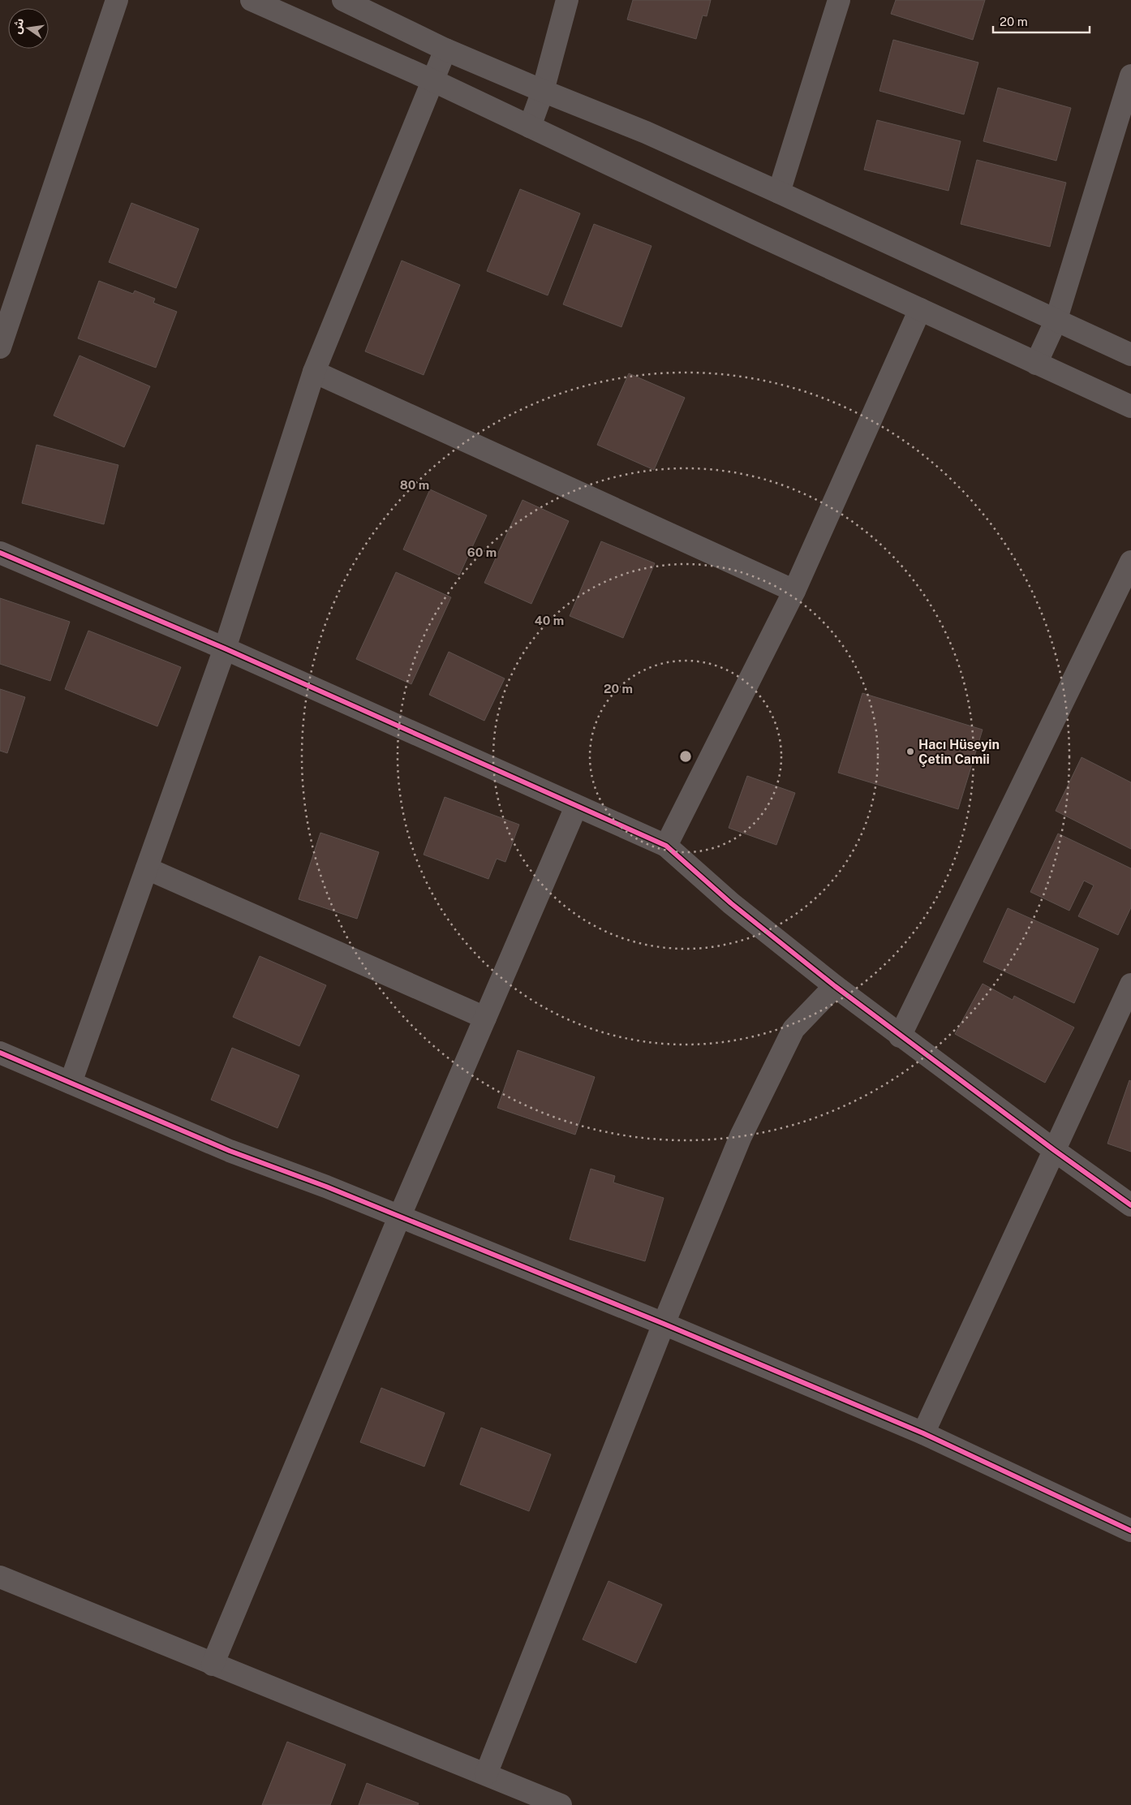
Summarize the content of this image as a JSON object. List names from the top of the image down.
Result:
{
  "places": ["Hacı Hüseyin Çetin Camii"],
  "scale_bar": "20 m",
  "north": "left",
  "rings": [
    "80 m",
    "60 m",
    "40 m",
    "20 m"
  ]
}
